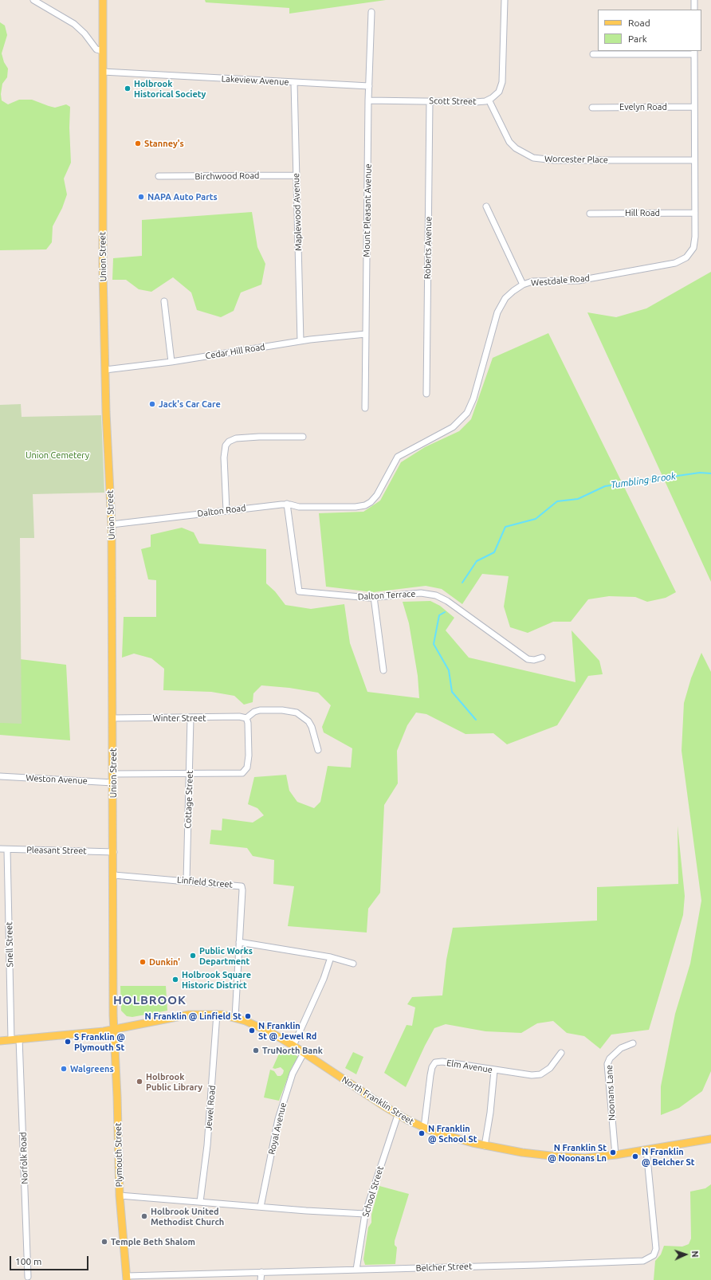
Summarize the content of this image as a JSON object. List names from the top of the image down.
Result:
{
  "streets": {
    "main road": ["Union Street", "North Franklin Street", "Plymouth Street"],
    "street": [
      "Lakeview Avenue",
      "Scott Street",
      "Evelyn Road",
      "Worcester Place",
      "Birchwood Road",
      "Mount Pleasant Avenue",
      "Maplewood Avenue",
      "Hill Road",
      "Roberts Avenue",
      "Westdale Road",
      "Cedar Hill Road",
      "Dalton Road",
      "Dalton Terrace",
      "Winter Street",
      "Weston Avenue",
      "Cottage Street",
      "Pleasant Street",
      "Linfield Street",
      "Snell Street",
      "Elm Avenue",
      "Noonans Lane",
      "Jewel Road",
      "Royal Avenue",
      "Norfolk Road",
      "School Street",
      "Belcher Street"
    ]
  },
  "crossings": [
    ["Lakeview Avenue", "Mount Pleasant Avenue"],
    ["Lakeview Avenue", "Maplewood Avenue"],
    ["Lakeview Avenue", "Union Street"],
    ["Scott Street", "Worcester Place"],
    ["Scott Street", "Mount Pleasant Avenue"],
    ["Scott Street", "Roberts Avenue"],
    ["Evelyn Road", "Westdale Road"],
    ["Worcester Place", "Westdale Road"],
    ["Birchwood Road", "Maplewood Avenue"],
    ["Mount Pleasant Avenue", "Cedar Hill Road"],
    ["Maplewood Avenue", "Cedar Hill Road"],
    ["Hill Road", "Westdale Road"],
    ["Union Street", "Cedar Hill Road"],
    ["Union Street", "Dalton Road"],
    ["Union Street", "Winter Street"],
    ["Union Street", "Weston Avenue"],
    ["Union Street", "Pleasant Street"],
    ["Union Street", "Linfield Street"],
    ["Union Street", "North Franklin Street"],
    ["Union Street", "Plymouth Street"],
    ["Westdale Road", "Dalton Road"],
    ["Dalton Road", "Dalton Terrace"],
    ["Winter Street", "Cottage Street"],
    ["Cottage Street", "Linfield Street"],
    ["Pleasant Street", "Snell Street"],
    ["Linfield Street", "North Franklin Street"],
    ["Snell Street", "North Franklin Street"],
    ["Elm Avenue", "North Franklin Street"],
    ["Noonans Lane", "North Franklin Street"],
    ["North Franklin Street", "Jewel Road"],
    ["North Franklin Street", "Royal Avenue"],
    ["North Franklin Street", "Plymouth Street"],
    ["North Franklin Street", "Norfolk Road"],
    ["North Franklin Street", "School Street"],
    ["North Franklin Street", "Belcher Street"],
    ["Plymouth Street", "Belcher Street"],
    ["School Street", "Belcher Street"]
  ],
  "districts": ["HOLBROOK"],
  "water": ["Tumbling Brook"],
  "parks": ["Union Cemetery"],
  "places": [
    "Holbrook Historical Society",
    "Stanney's",
    "NAPA Auto Parts",
    "Jack's Car Care",
    "Public Works Department",
    "Dunkin'",
    "Holbrook Square Historic District",
    "N Franklin @ Linfield St",
    "N Franklin St @ Jewel Rd",
    "S Franklin @ Plymouth St",
    "TruNorth Bank",
    "Walgreens",
    "Holbrook Public Library",
    "N Franklin @ School St",
    "N Franklin St @ Noonans Ln",
    "N Franklin @ Belcher St",
    "Holbrook United Methodist Church",
    "Temple Beth Shalom"
  ],
  "legend": ["Road", "Park"],
  "scale_bar": "100 m",
  "north": "right"
}
